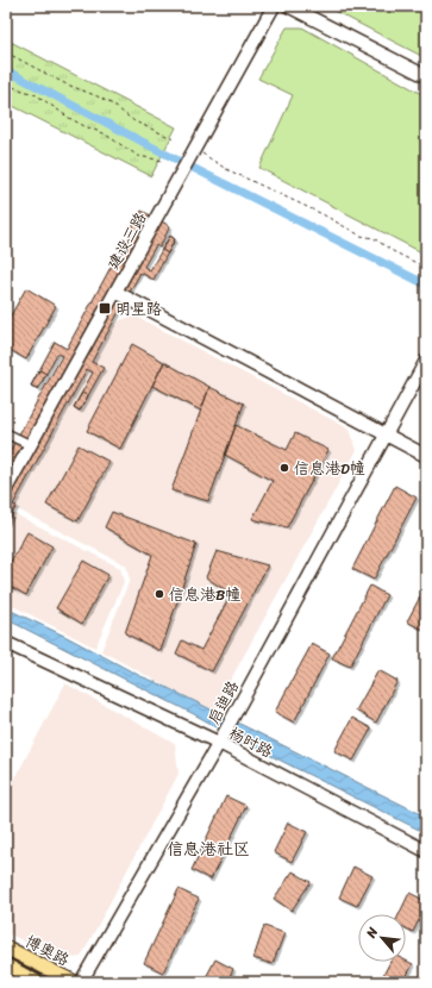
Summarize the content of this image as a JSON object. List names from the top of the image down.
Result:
{
  "streets": {
    "main road": ["博奥路"],
    "street": ["建设三路", "启迪路", "杨时路"]
  },
  "crossings": [
    ["启迪路", "杨时路"]
  ],
  "districts": ["信息港社区"],
  "places": {
    "transit": ["明星路"],
    "other": ["信息港D幢", "信息港B幢"]
  },
  "north": "top left"
}
